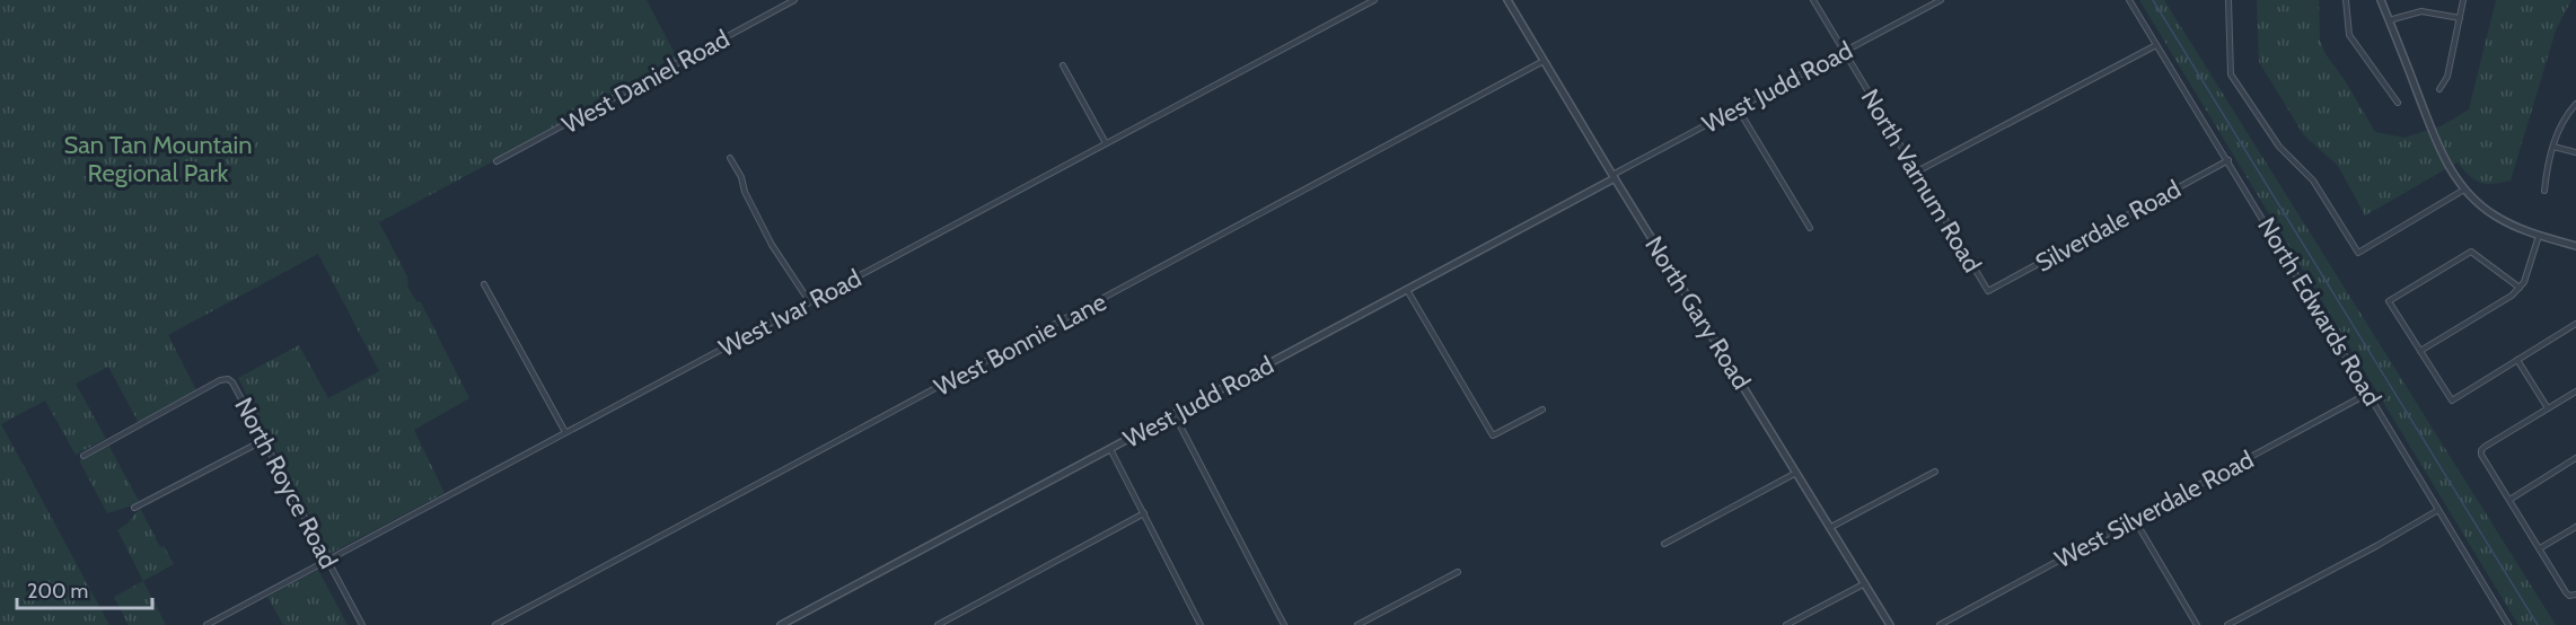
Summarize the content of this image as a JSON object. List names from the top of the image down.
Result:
{
  "streets": {
    "street": [
      "West Daniel Road",
      "West Judd Road",
      "North Varnum Road",
      "Silverdale Road",
      "North Edwards Road",
      "West Ivar Road",
      "North Gary Road",
      "West Bonnie Lane",
      "North Royce Road",
      "West Silverdale Road"
    ]
  },
  "crossings": [
    ["West Judd Road", "North Varnum Road"],
    ["West Judd Road", "North Gary Road"],
    ["North Varnum Road", "Silverdale Road"],
    ["Silverdale Road", "North Edwards Road"],
    ["North Edwards Road", "West Silverdale Road"],
    ["West Ivar Road", "North Royce Road"],
    ["North Gary Road", "West Bonnie Lane"]
  ],
  "parks": ["San Tan Mountain Regional Park"],
  "scale_bar": "200 m"
}
